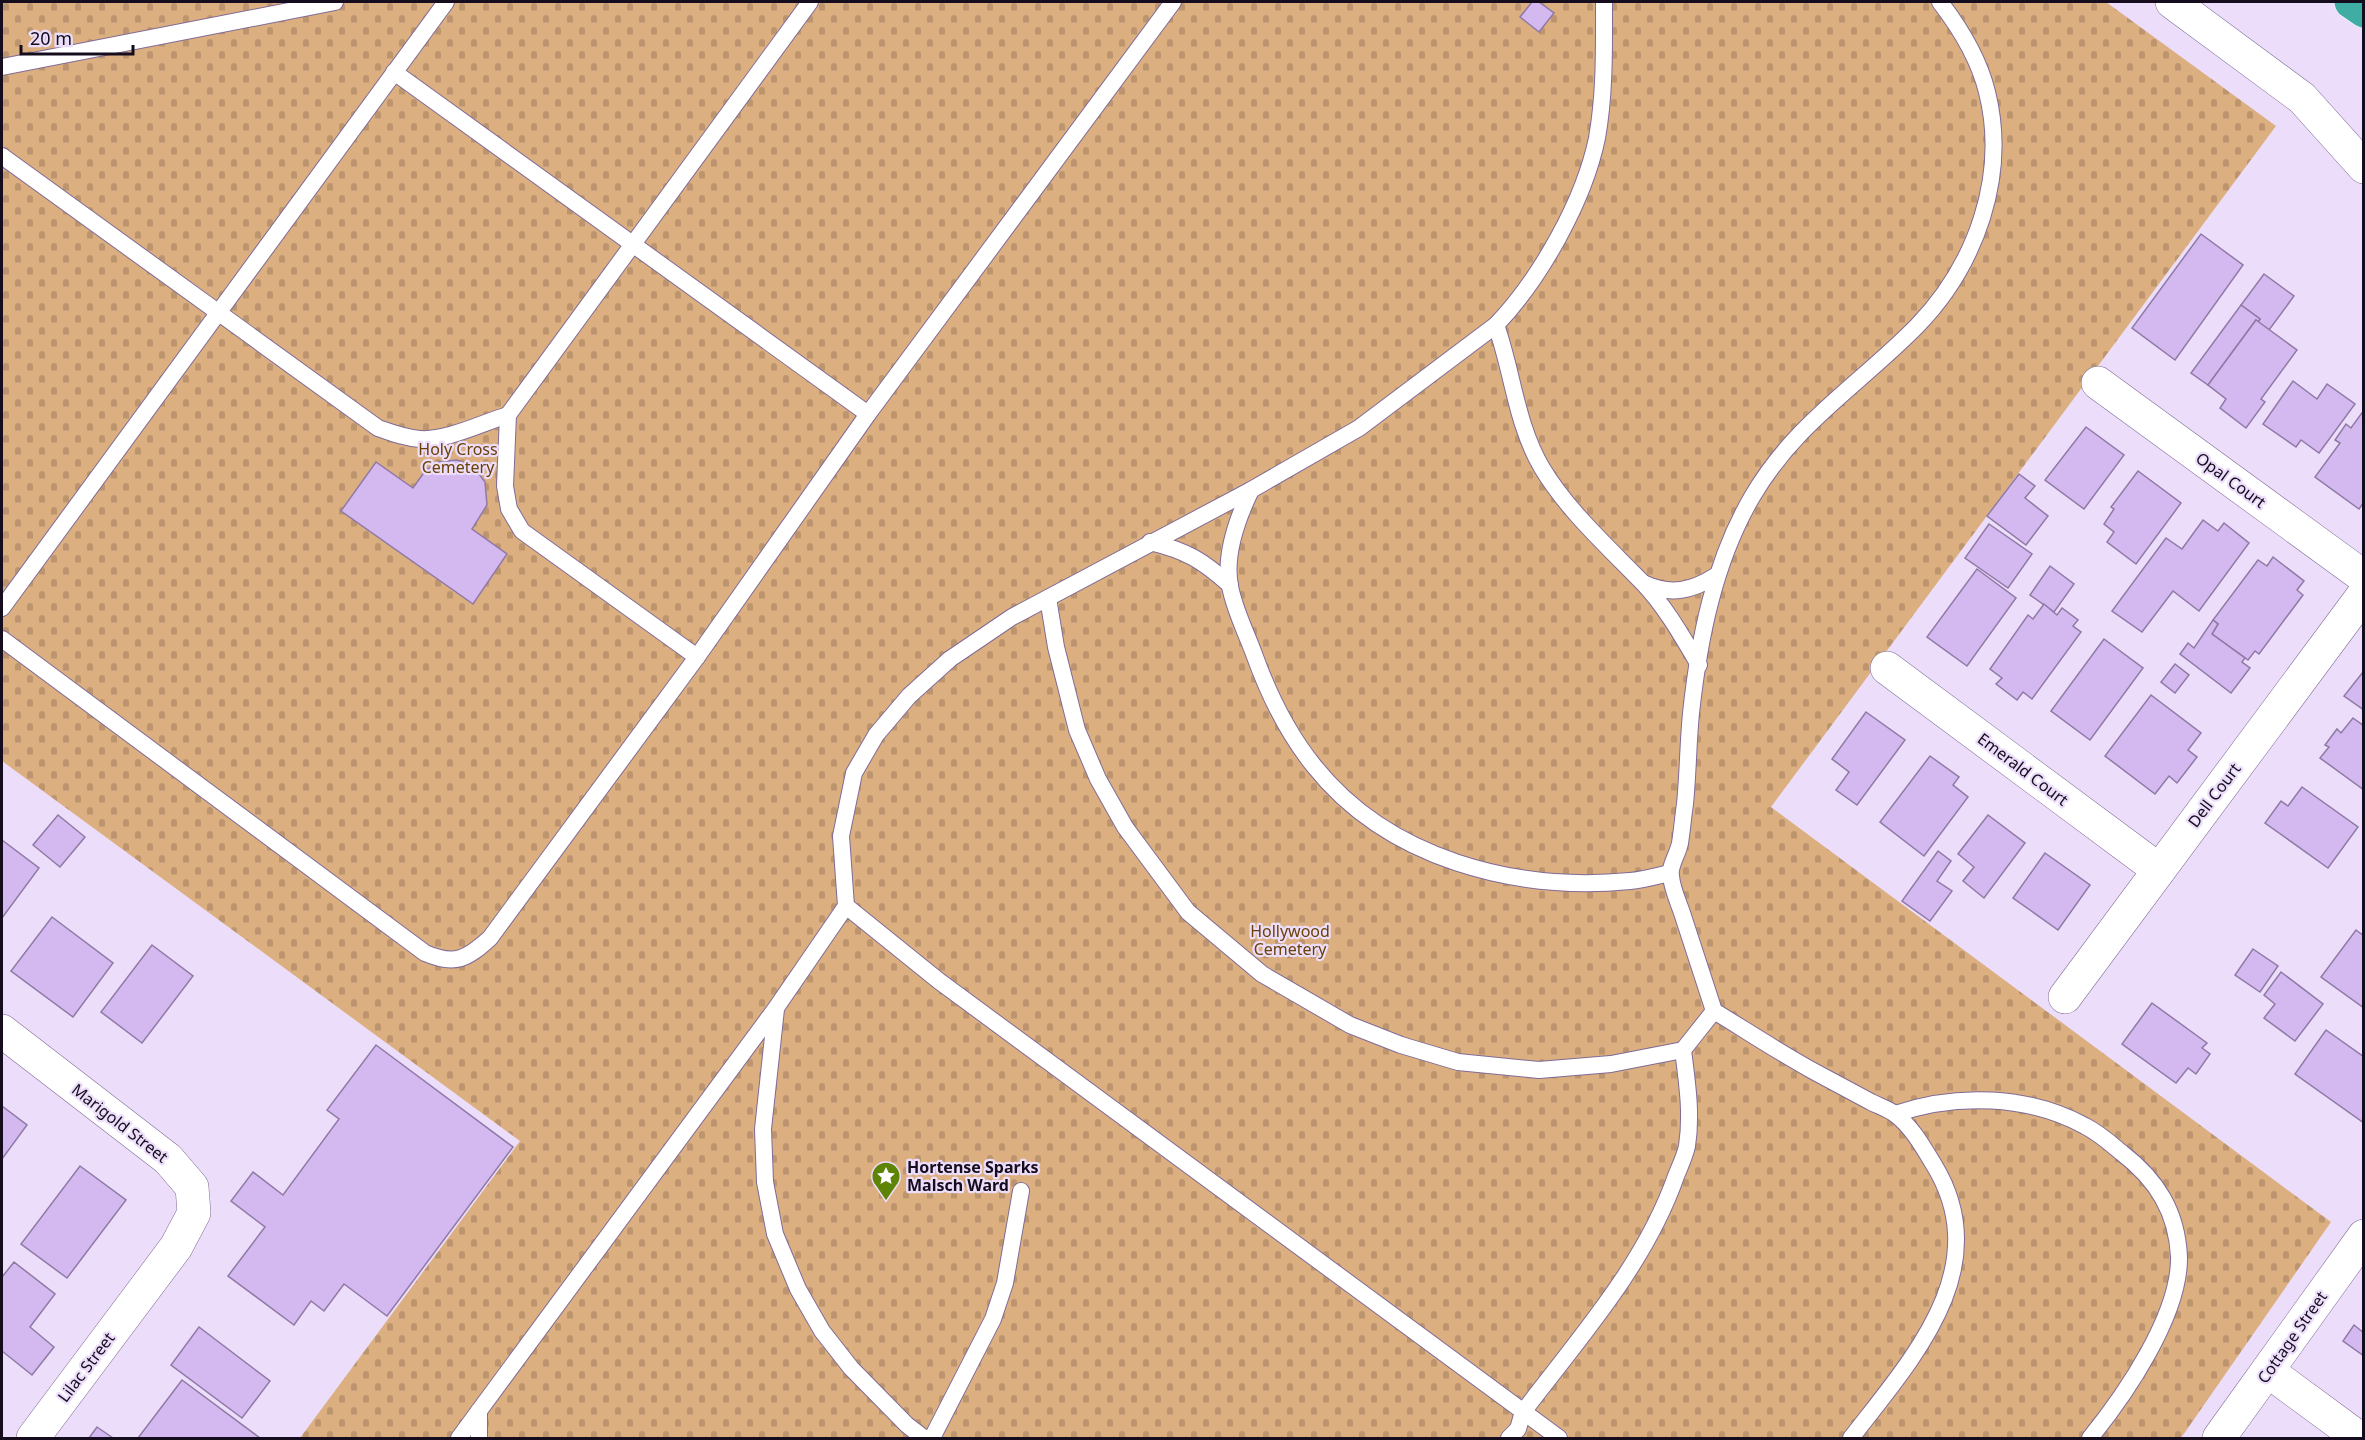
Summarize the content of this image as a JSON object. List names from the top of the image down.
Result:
{
  "streets": {
    "street": [
      "Opal Court",
      "Emerald Court",
      "Dell Court",
      "Marigold Street",
      "Cottage Street",
      "Lilac Street"
    ]
  },
  "crossings": [
    ["Emerald Court", "Dell Court"],
    ["Marigold Street", "Lilac Street"]
  ],
  "parks": ["Holy Cross Cemetery", "Hollywood Cemetery"],
  "places": {
    "place": ["Hortense Sparks Malsch Ward"]
  },
  "scale_bar": "20 m"
}
